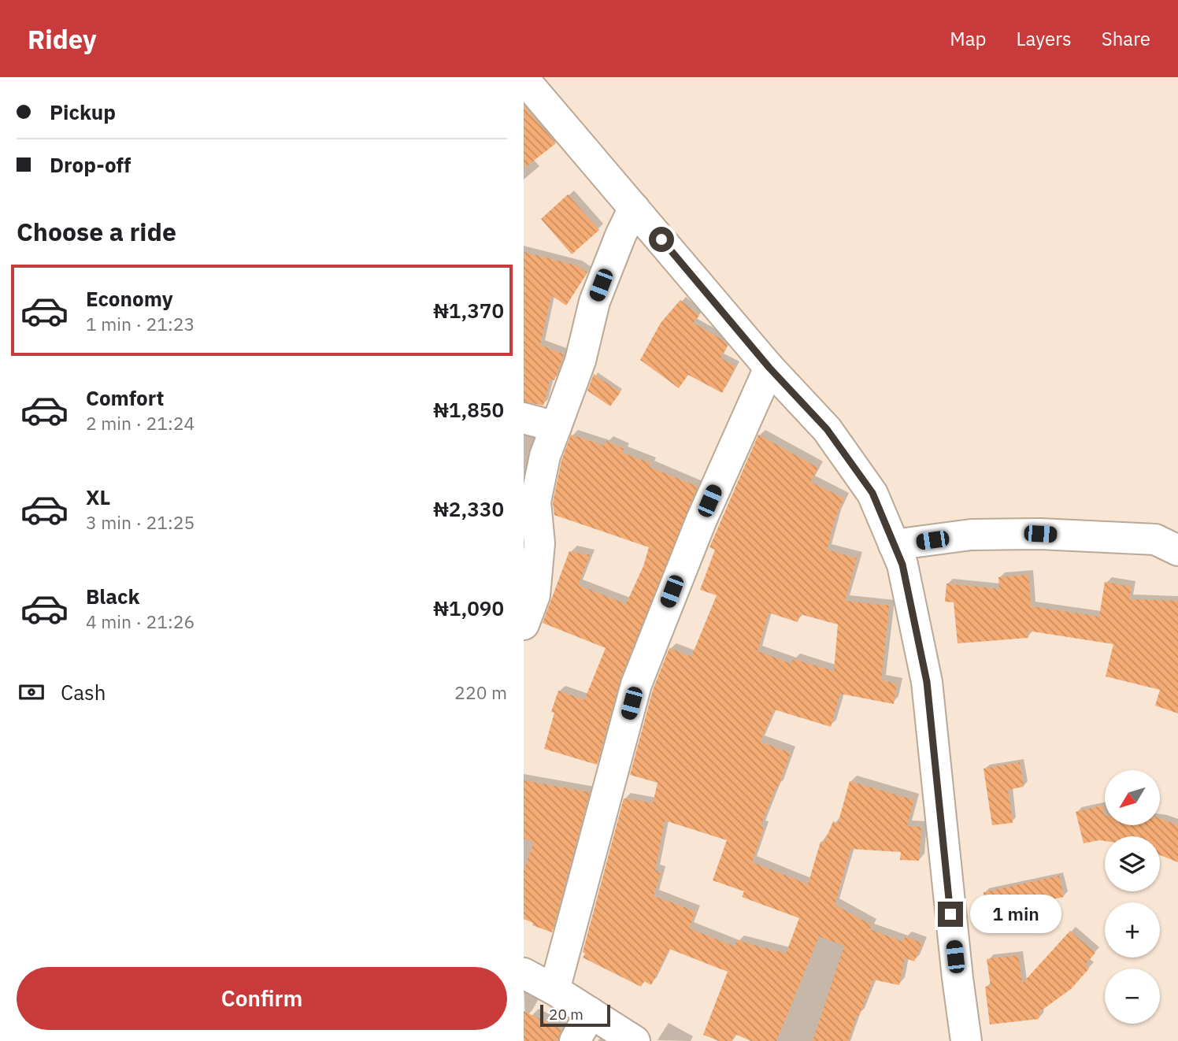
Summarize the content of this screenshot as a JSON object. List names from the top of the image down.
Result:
{
  "scale_bar": "20 m",
  "north": "bottom left",
  "page": {
    "header": "Ridey",
    "nav": ["Map", "Layers", "Share"],
    "banner": ["Pickup", "Drop-off"],
    "heading": "Choose a ride",
    "list": [
      {
        "name": "Economy",
        "note": "1 min · 21:23",
        "value": "₦1,370"
      },
      {
        "name": "Comfort",
        "note": "2 min · 21:24",
        "value": "₦1,850"
      },
      {
        "name": "XL",
        "note": "3 min · 21:25",
        "value": "₦2,330"
      },
      {
        "name": "Black",
        "note": "4 min · 21:26",
        "value": "₦1,090"
      }
    ],
    "pay": ["Cash", "220 m"],
    "map_buttons": ["+", "−"],
    "bubble": "1 min",
    "buttons": "Confirm",
    "scale": "20 m"
  }
}
